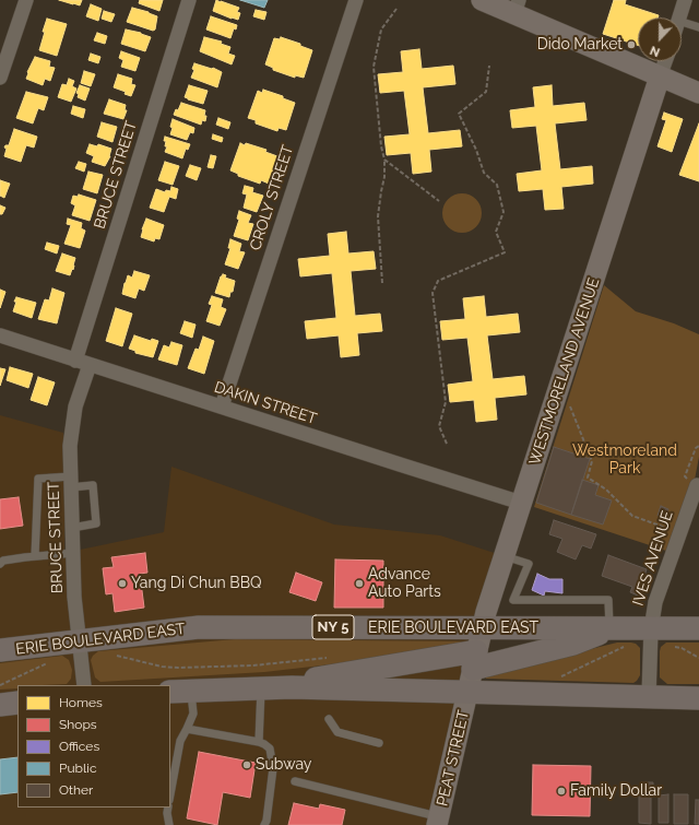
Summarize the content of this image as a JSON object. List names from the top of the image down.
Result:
{
  "streets": {
    "main road": ["NY 5", "ERIE BOULEVARD EAST"],
    "street": [
      "BRUCE STREET",
      "CROLY STREET",
      "WESTMORELAND AVENUE",
      "DAKIN STREET",
      "IVES AVENUE",
      "PEAT STREET"
    ]
  },
  "crossings": [
    ["BRUCE STREET", "DAKIN STREET"],
    ["BRUCE STREET", "ERIE BOULEVARD EAST"],
    ["CROLY STREET", "DAKIN STREET"],
    ["WESTMORELAND AVENUE", "DAKIN STREET"],
    ["WESTMORELAND AVENUE", "ERIE BOULEVARD EAST"],
    ["WESTMORELAND AVENUE", "PEAT STREET"],
    ["IVES AVENUE", "ERIE BOULEVARD EAST"]
  ],
  "parks": ["Westmoreland Park"],
  "places": [
    "Dido Market",
    "Yang Di Chun BBQ",
    "Advance Auto Parts",
    "Subway",
    "Family Dollar"
  ],
  "legend": [
    "Homes",
    "Shops",
    "Offices",
    "Public",
    "Other"
  ],
  "north": "bottom"
}
